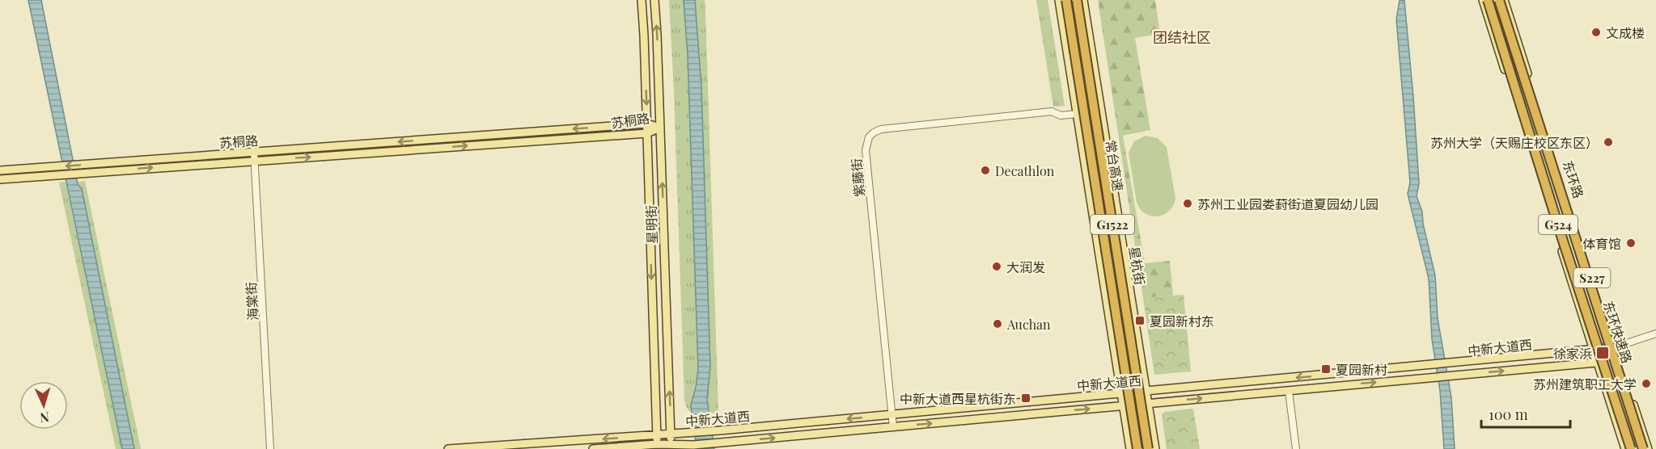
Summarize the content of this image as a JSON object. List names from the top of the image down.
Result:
{
  "streets": {
    "highway": [
      "常台高速",
      "G1522",
      "G524",
      "东环快速路"
    ],
    "main road": [
      "苏桐路",
      "东环路",
      "星明街",
      "星杭街",
      "S227",
      "中新大道西"
    ],
    "street": ["紫藤街", "海棠街"]
  },
  "crossings": [
    ["苏桐路", "星明街"],
    ["苏桐路", "海棠街"],
    ["紫藤街", "中新大道西"],
    ["东环路", "中新大道西"],
    ["星明街", "中新大道西"],
    ["星杭街", "中新大道西"],
    ["S227", "中新大道西"]
  ],
  "districts": ["团结社区"],
  "places": {
    "other": [
      "文成楼",
      "苏州大学（天赐庄校区东区）",
      "Decathlon",
      "苏州工业园娄葑街道夏园幼儿园",
      "体育馆",
      "大润发",
      "Auchan",
      "苏州建筑职工大学"
    ],
    "transit": [
      "夏园新村东",
      "徐家浜",
      "夏园新村",
      "中新大道西星杭街东"
    ]
  },
  "scale_bar": "100 m",
  "north": "bottom"
}
